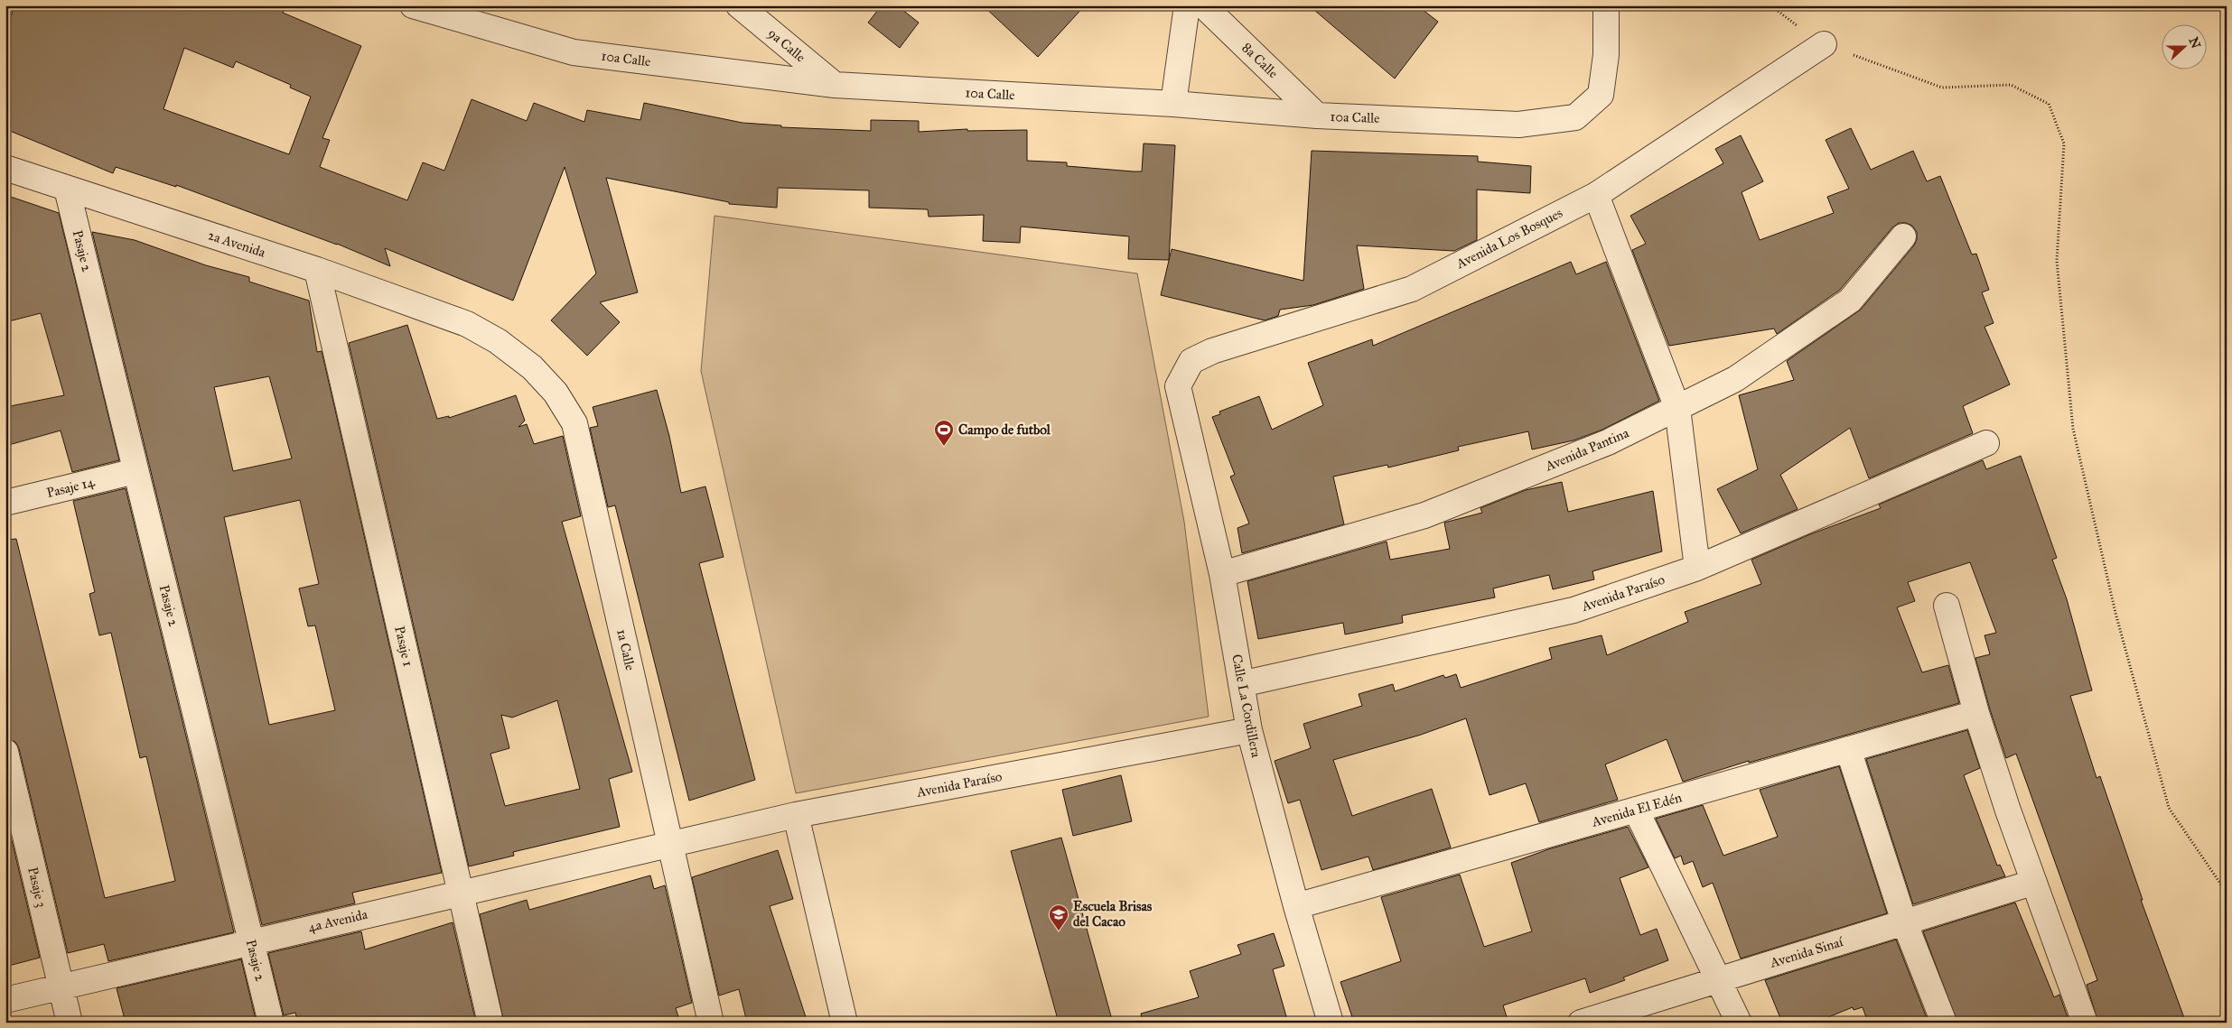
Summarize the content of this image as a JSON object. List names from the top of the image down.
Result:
{
  "streets": {
    "street": [
      "9a Calle",
      "10a Calle",
      "8a Calle",
      "Avenida Los Bosques",
      "2a Avenida",
      "Pasaje 2",
      "Avenida Pantina",
      "Pasaje 14",
      "Avenida Paraíso",
      "Pasaje 1",
      "1a Calle",
      "Calle La Cordillera",
      "Avenida El Edén",
      "Pasaje 3",
      "4a Avenida",
      "Avenida Sinaí"
    ]
  },
  "crossings": [
    ["9a Calle", "10a Calle"],
    ["10a Calle", "8a Calle"],
    ["Avenida Los Bosques", "Calle La Cordillera"],
    ["2a Avenida", "Pasaje 2"],
    ["2a Avenida", "Pasaje 1"],
    ["2a Avenida", "1a Calle"],
    ["Pasaje 2", "Pasaje 14"],
    ["Pasaje 2", "4a Avenida"],
    ["Avenida Pantina", "Calle La Cordillera"],
    ["Avenida Paraíso", "1a Calle"],
    ["Avenida Paraíso", "Calle La Cordillera"],
    ["Avenida Paraíso", "4a Avenida"],
    ["Pasaje 1", "4a Avenida"],
    ["1a Calle", "4a Avenida"],
    ["Calle La Cordillera", "Avenida El Edén"],
    ["Pasaje 3", "4a Avenida"]
  ],
  "places": {
    "sports": ["Campo de futbol"],
    "school or university": ["Escuela Brisas del Cacao"]
  },
  "north": "right"
}
